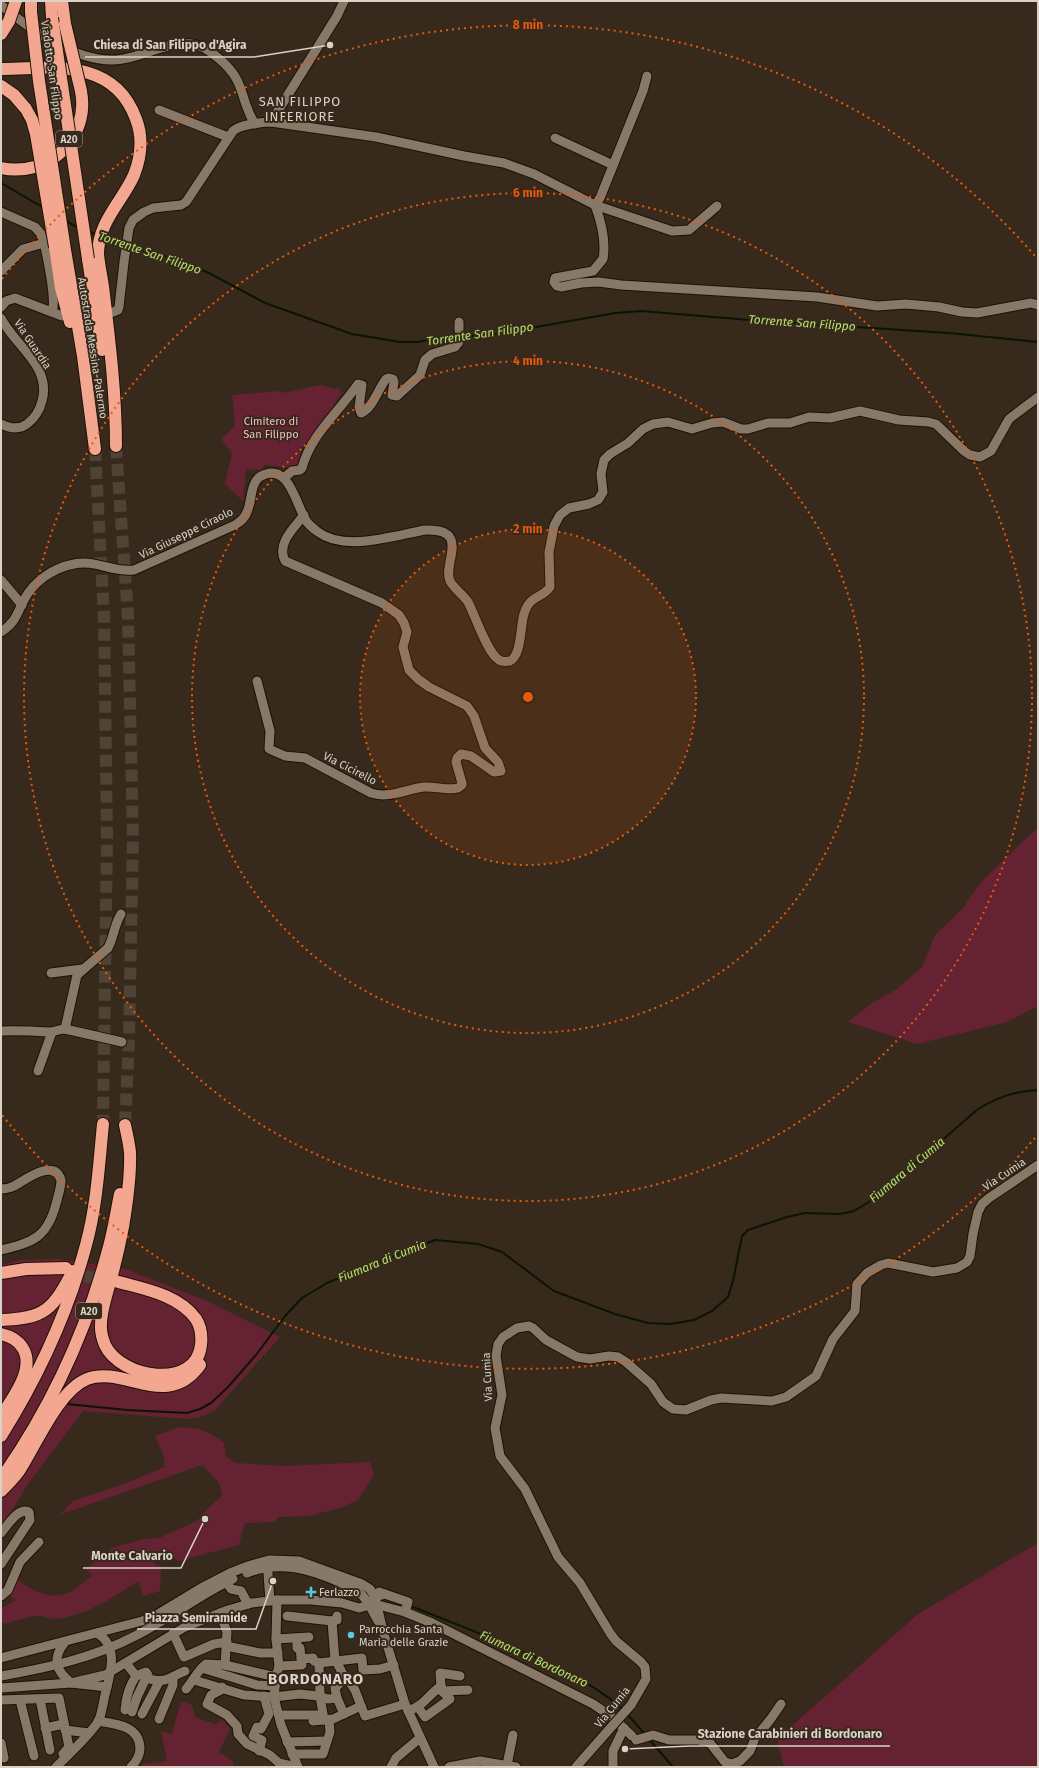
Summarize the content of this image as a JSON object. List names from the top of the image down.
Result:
{
  "streets": {
    "highway": ["Viadotto San Filippo", "A20", "Autostrada Messina-Palermo"],
    "street": [
      "Via Guardia",
      "Via Giuseppe Ciraolo",
      "Via Cicirello",
      "Via Cumia"
    ]
  },
  "crossings": [
    ["Viadotto San Filippo", "Autostrada Messina-Palermo"]
  ],
  "districts": ["SAN FILIPPO INFERIORE", "BORDONARO"],
  "water": ["Torrente San Filippo", "Fiumara di Cumia", "Fiumara di Bordonaro"],
  "parks": ["Cimitero di San Filippo"],
  "places": {
    "other": [
      "Chiesa di San Filippo d'Agira",
      "Monte Calvario",
      "Piazza Semiramide",
      "Parrocchia Santa Maria delle Grazie",
      "Stazione Carabinieri di Bordonaro"
    ],
    "health": ["Ferlazzo"]
  },
  "rings": [
    "8 min",
    "6 min",
    "4 min",
    "2 min"
  ]
}
